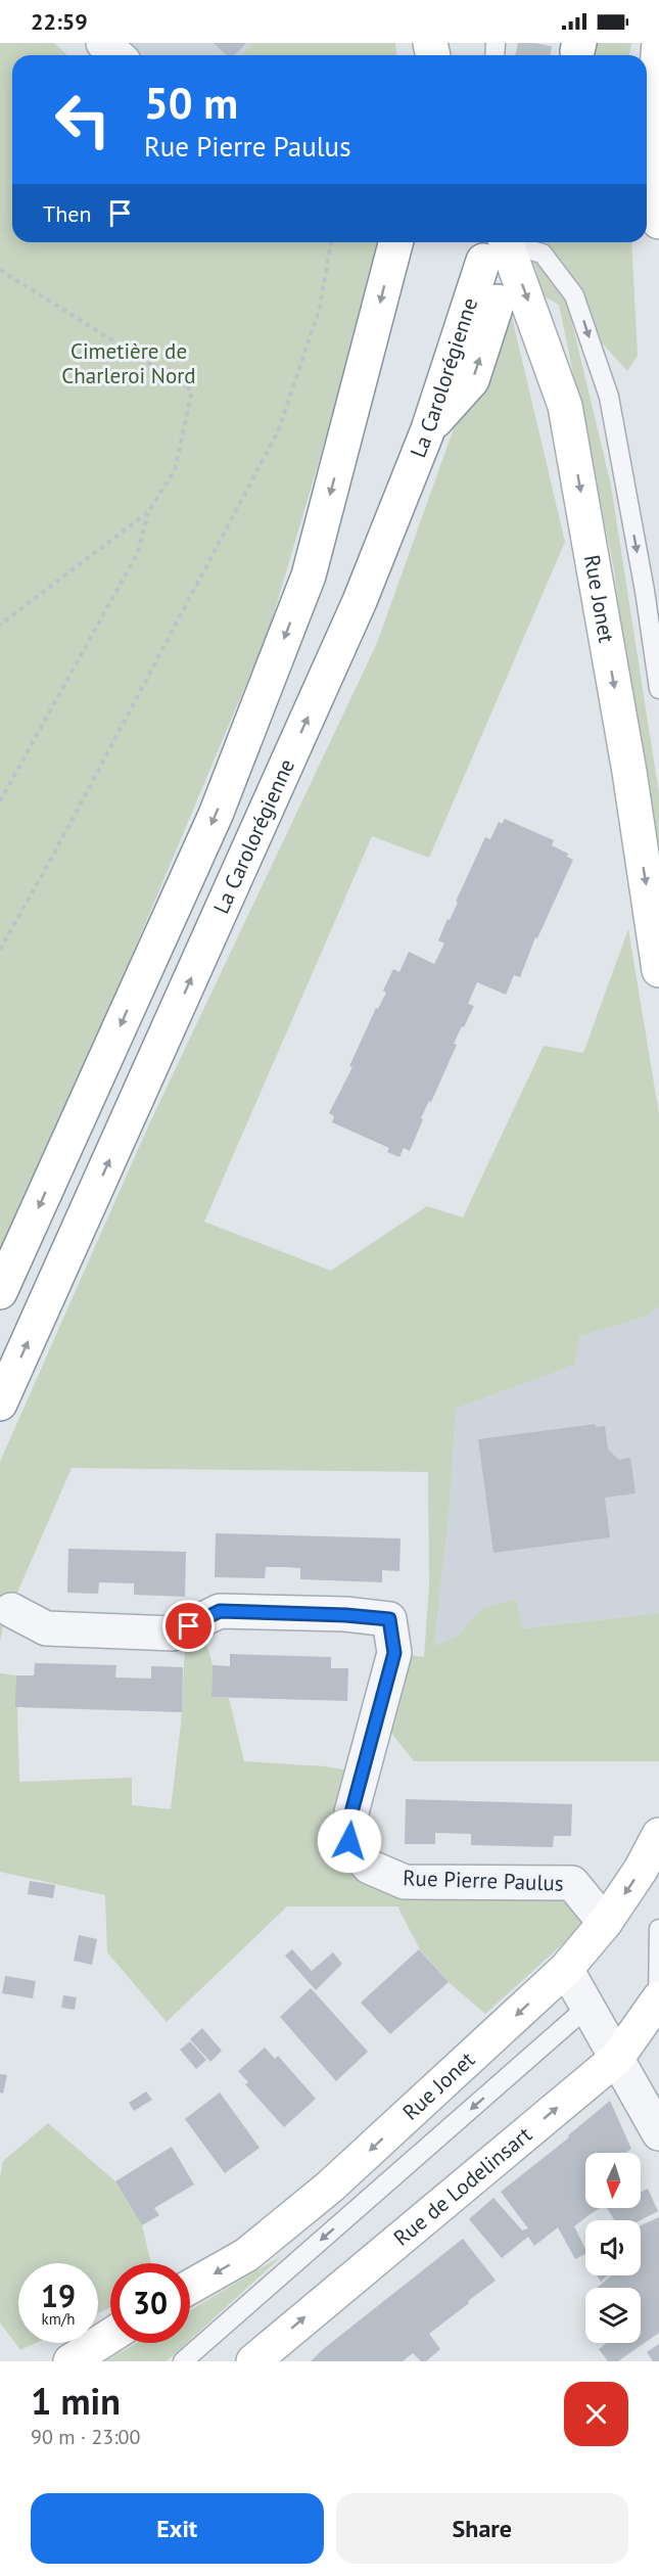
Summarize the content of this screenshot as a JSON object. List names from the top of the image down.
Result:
{
  "streets": {
    "main road": ["La Carolorégienne", "Rue Jonet", "Rue de Lodelinsart"],
    "street": ["Rue Pierre Paulus"]
  },
  "crossings": [
    ["La Carolorégienne", "Rue Jonet"],
    ["Rue Jonet", "Rue Pierre Paulus"]
  ],
  "one_way": ["Rue Jonet", "Rue de Lodelinsart"],
  "parks": ["Cimetière de Charleroi Nord"],
  "north": "bottom",
  "page": {
    "status": "22:59",
    "turn": ["50 m", "Rue Pierre Paulus"],
    "then": "Then",
    "speed": "19 km/h",
    "limit": "30",
    "heading": ["1 min", "90 m · 23:00"],
    "buttons": ["Exit", "Share"]
  }
}
